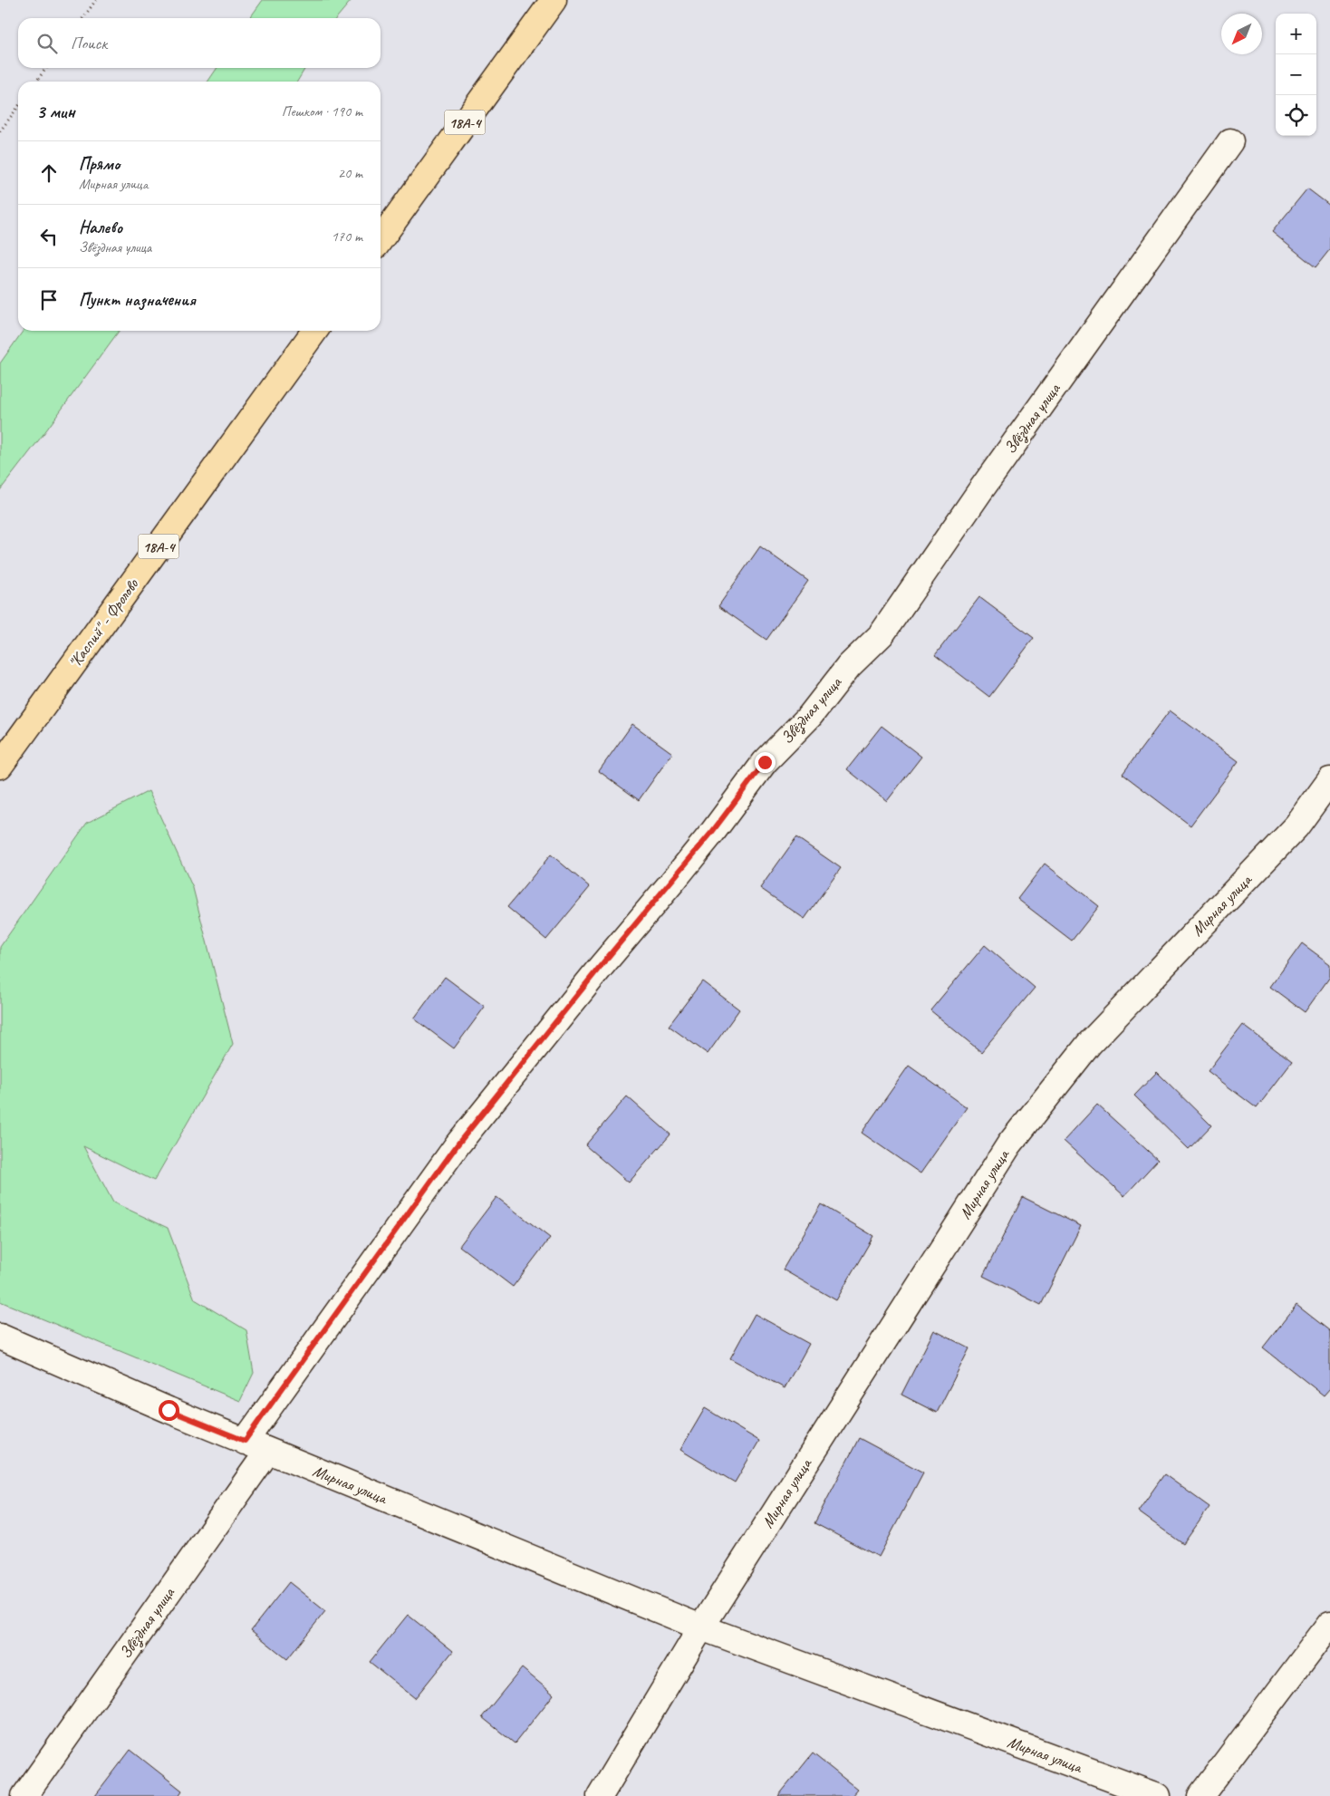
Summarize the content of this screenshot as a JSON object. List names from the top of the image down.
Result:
{
  "streets": {
    "main road": ["18А-4", "\"Каспий\" - Фролово"],
    "street": ["Звёздная улица", "Мирная улица"]
  },
  "crossings": [
    ["Звёздная улица", "Мирная улица"]
  ],
  "north": "bottom left",
  "page": {
    "map_buttons": ["+", "−"],
    "search": "Поиск",
    "heading": ["3 мин", "Пешком · 190 m"],
    "list": [
      ["Прямо", "Мирная улица", "20 m"],
      ["Налево", "Звёздная улица", "170 m"],
      "Пункт назначения"
    ]
  }
}
